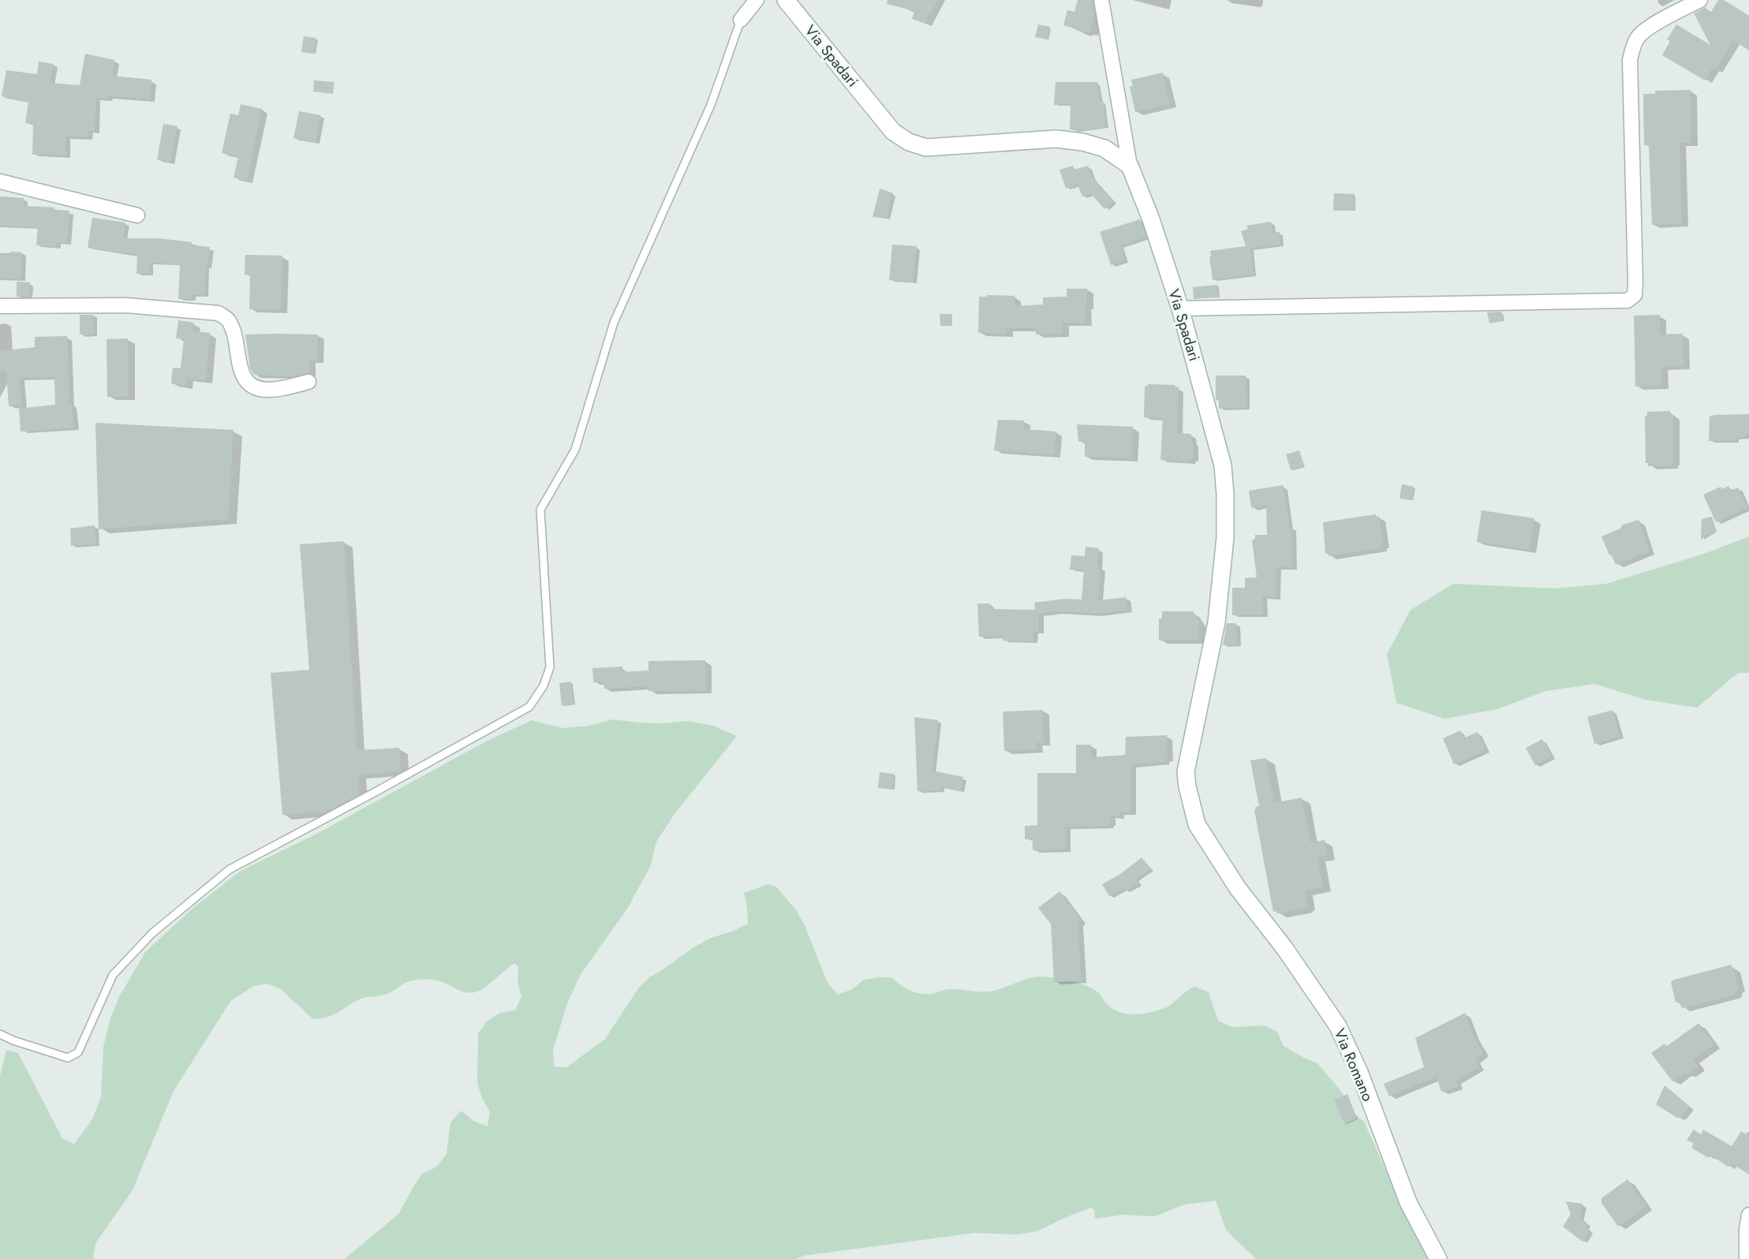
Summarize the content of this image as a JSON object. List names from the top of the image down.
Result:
{
  "streets": {
    "street": ["Via Spadari", "Via Romano"]
  },
  "crossings": [
    ["Via Spadari", "Via Romano"]
  ]
}
